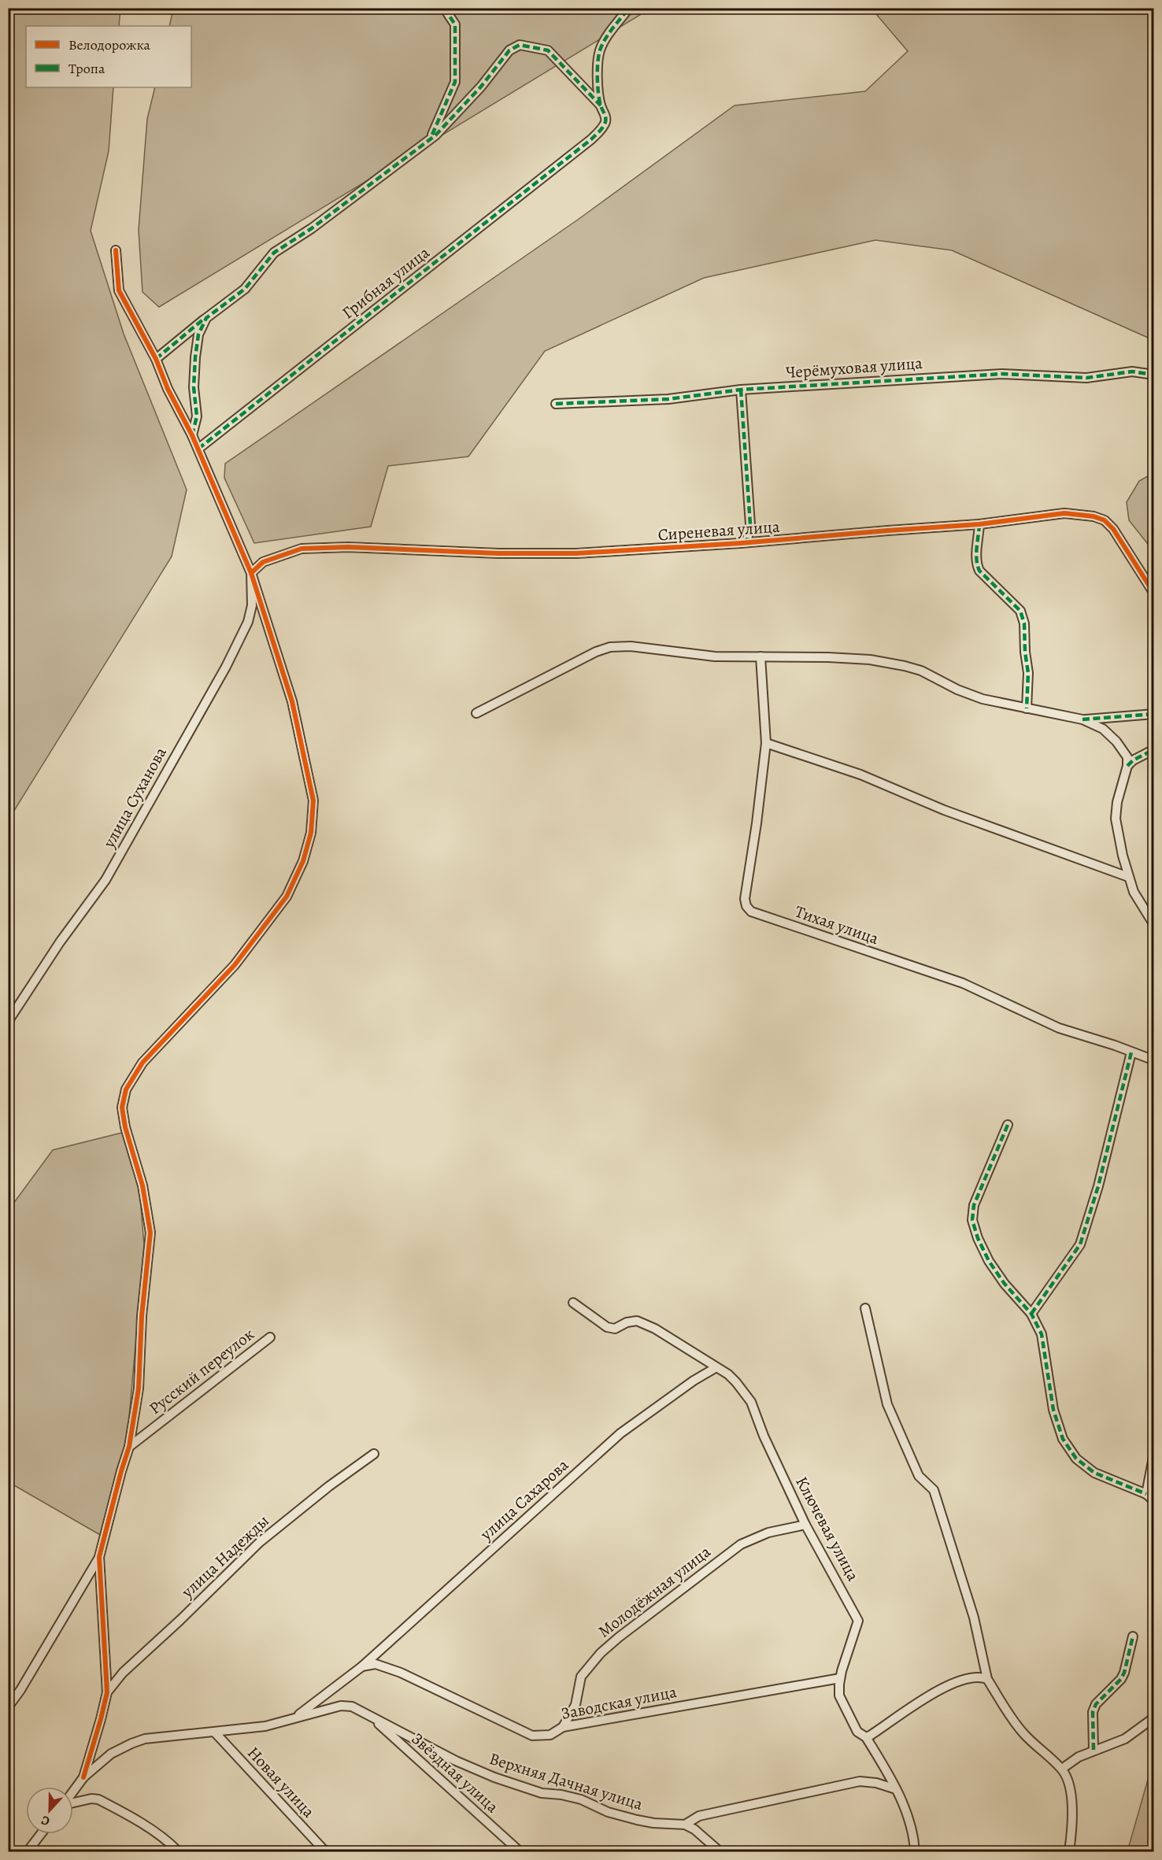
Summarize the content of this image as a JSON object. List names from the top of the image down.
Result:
{
  "streets": {
    "street": [
      "Грибная улица",
      "Черёмуховая улица",
      "Сиреневая улица",
      "улица Суханова",
      "Тихая улица",
      "Русский переулок",
      "улица Сахарова",
      "Ключевая улица",
      "улица Надежды",
      "Молодёжная улица",
      "Заводская улица",
      "Звёздная улица",
      "Верхняя Дачная улица",
      "Новая улица"
    ]
  },
  "crossings": [
    ["Сиреневая улица", "улица Суханова"],
    ["улица Сахарова", "Ключевая улица"],
    ["улица Сахарова", "Заводская улица"],
    ["улица Сахарова", "Верхняя Дачная улица"],
    ["Ключевая улица", "Молодёжная улица"],
    ["Ключевая улица", "Заводская улица"],
    ["Молодёжная улица", "Заводская улица"],
    ["Звёздная улица", "Верхняя Дачная улица"]
  ],
  "legend": ["Велодорожка", "Тропа"],
  "north": "bottom"
}
